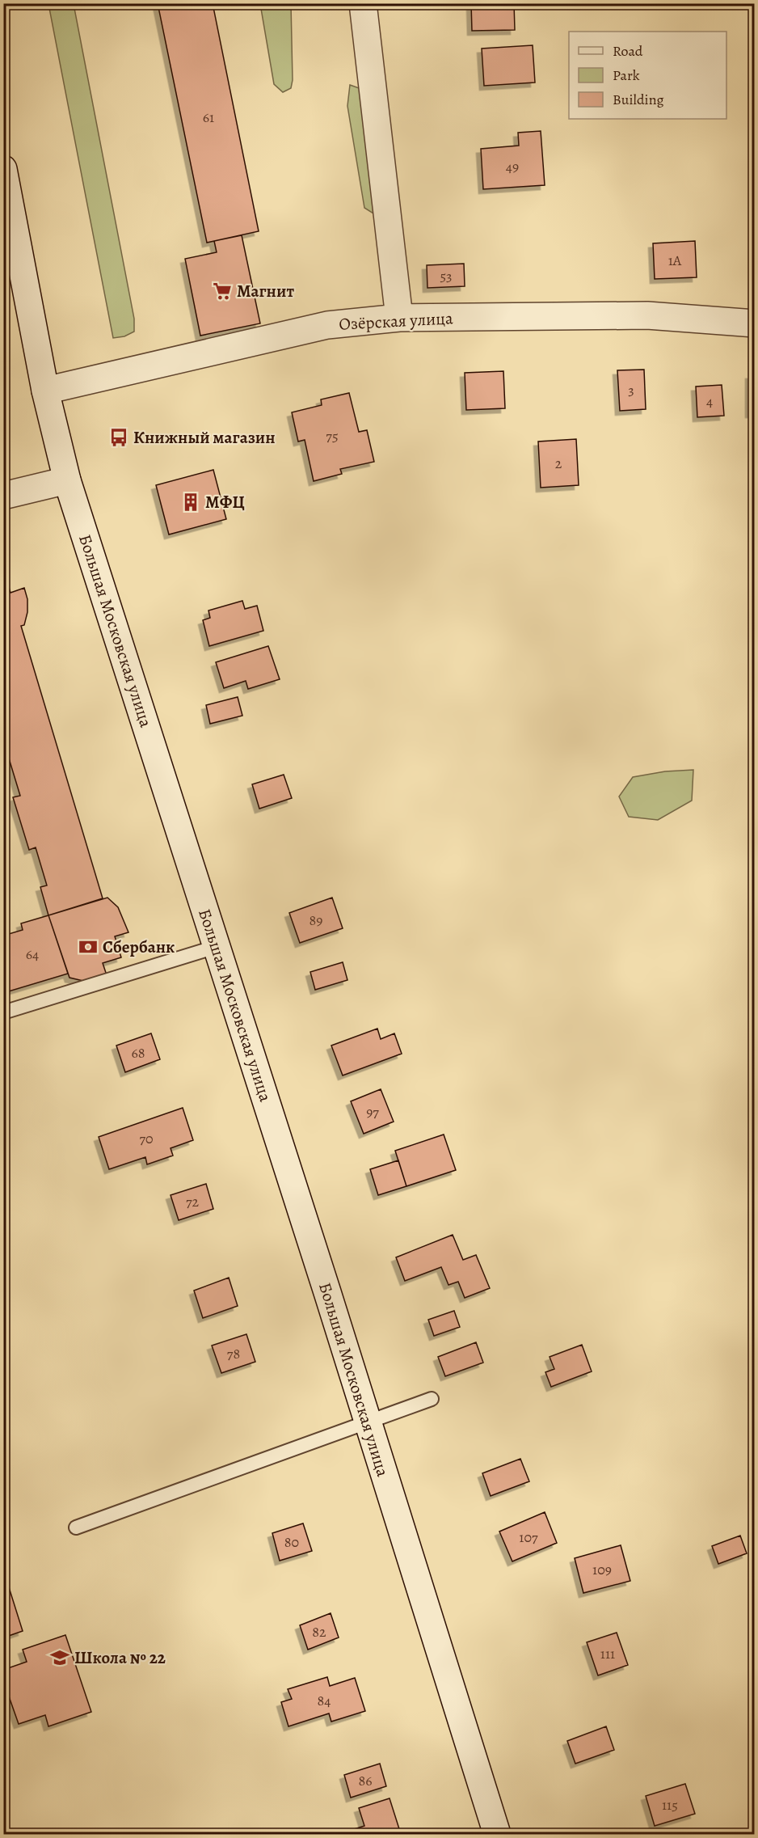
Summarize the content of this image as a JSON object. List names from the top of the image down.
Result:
{
  "streets": {
    "main road": ["Озёрская улица", "Большая Московская улица"]
  },
  "crossings": [
    ["Озёрская улица", "Большая Московская улица"]
  ],
  "places": {
    "supermarket": ["Магнит"],
    "bus stop": ["Книжный магазин"],
    "building": ["МФЦ"],
    "bank": ["Сбербанк"],
    "school or university": ["Школа № 22"]
  },
  "house_numbers": [
    "61",
    "49",
    "1А",
    "53",
    "3",
    "4",
    "75",
    "2",
    "89",
    "64",
    "68",
    "97",
    "70",
    "72",
    "78",
    "107",
    "80",
    "109",
    "82",
    "111",
    "84",
    "86",
    "115"
  ],
  "legend": ["Road", "Park", "Building"]
}
